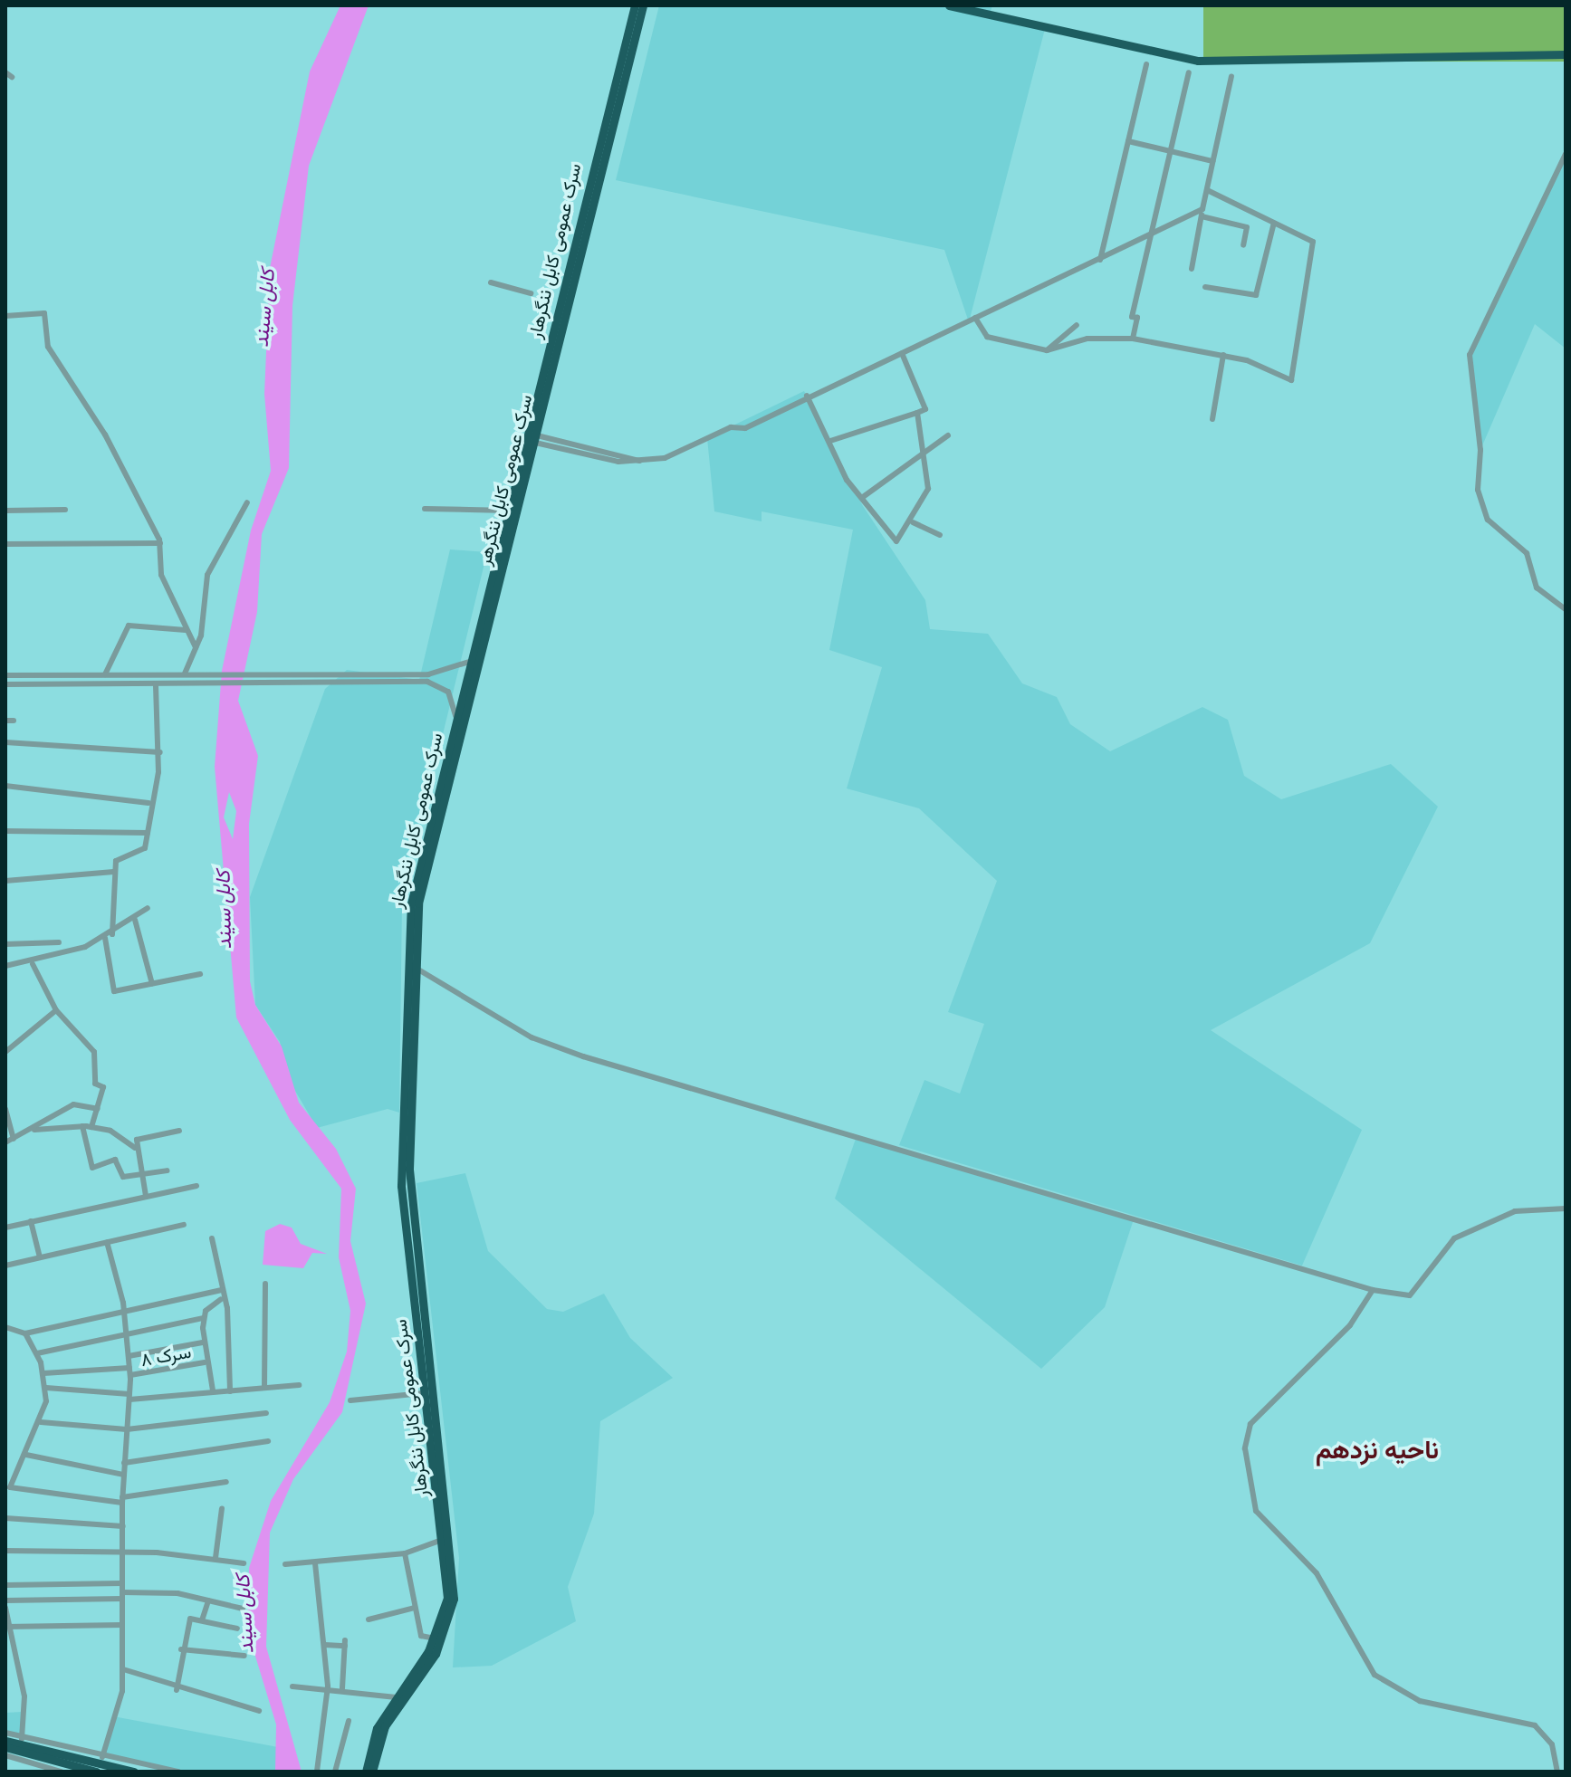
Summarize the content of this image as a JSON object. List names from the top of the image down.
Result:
{
  "streets": {
    "highway": ["سرک عمومی کابل ننگرهار", "سرک عمومی کابل ننگرهر"],
    "street": ["سرک ۸"]
  },
  "crossings": [
    ["سرک عمومی کابل ننگرهار", "سرک عمومی کابل ننگرهر"]
  ],
  "districts": ["ناحیه نزدهم"],
  "water": ["کابل سيند"]
}
